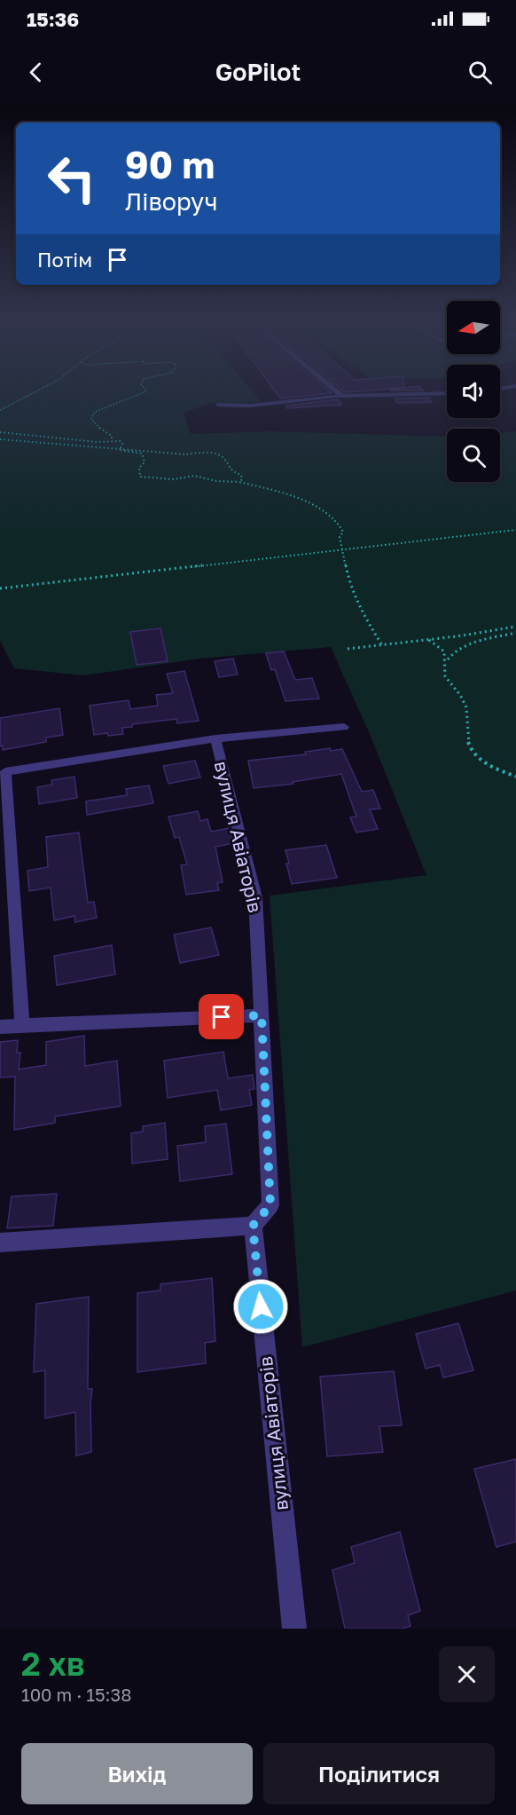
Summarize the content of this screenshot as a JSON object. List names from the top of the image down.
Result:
{
  "streets": {
    "street": ["вулиця Авіаторів"]
  },
  "north": "left",
  "page": {
    "status": "15:36",
    "header": "GoPilot",
    "turn": ["90 m", "Ліворуч"],
    "then": "Потім",
    "heading": ["2 хв", "100 m · 15:38"],
    "buttons": ["Вихід", "Поділитися"]
  }
}
